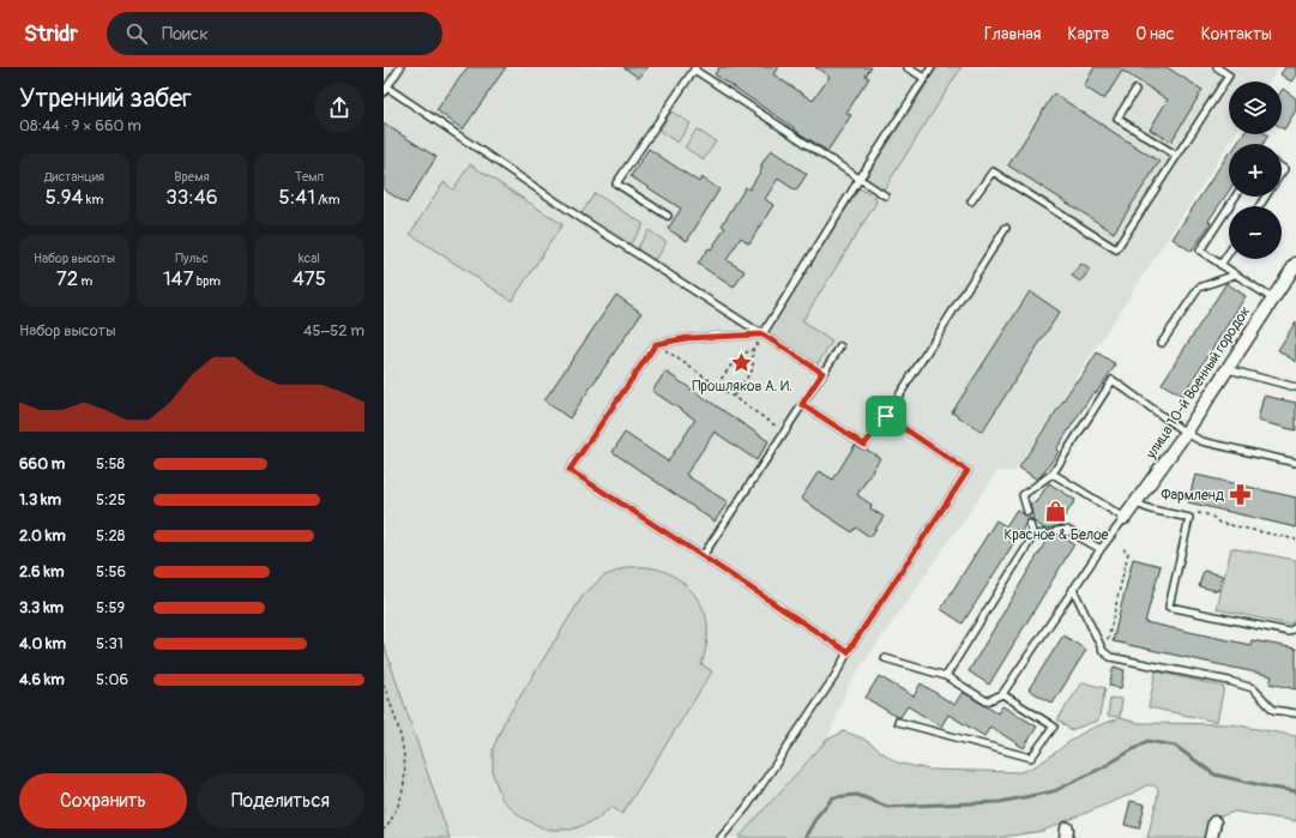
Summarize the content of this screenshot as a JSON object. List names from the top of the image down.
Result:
{
  "streets": {
    "street": ["улица 10-й Военный городок"]
  },
  "places": {
    "place": ["Прошляков А. И."],
    "pharmacy": ["Фармленд"],
    "shop": ["Красное & Белое"]
  },
  "page": {
    "header": "Stridr",
    "search": "Поиск",
    "nav": [
      "Главная",
      "Карта",
      "О нас",
      "Контакты"
    ],
    "heading": ["Утренний забег", "08:44 · 9 × 660 m"],
    "map_buttons": ["+", "−"],
    "stats": [
      ["Дистанция", "5.94 km"],
      ["Время", "33:46"],
      ["Темп", "5:41 /km"],
      ["Набор высоты", "72 m"],
      ["Пульс", "147 bpm"],
      ["kcal", "475"]
    ],
    "chart": ["Набор высоты", "45–52 m"],
    "list": [
      {
        "name": "660 m",
        "note": "5:58"
      },
      {
        "name": "1.3 km",
        "note": "5:25"
      },
      {
        "name": "2.0 km",
        "note": "5:28"
      },
      {
        "name": "2.6 km",
        "note": "5:56"
      },
      {
        "name": "3.3 km",
        "note": "5:59"
      },
      {
        "name": "4.0 km",
        "note": "5:31"
      },
      {
        "name": "4.6 km",
        "note": "5:06"
      }
    ],
    "buttons": ["Сохранить", "Поделиться"]
  }
}
